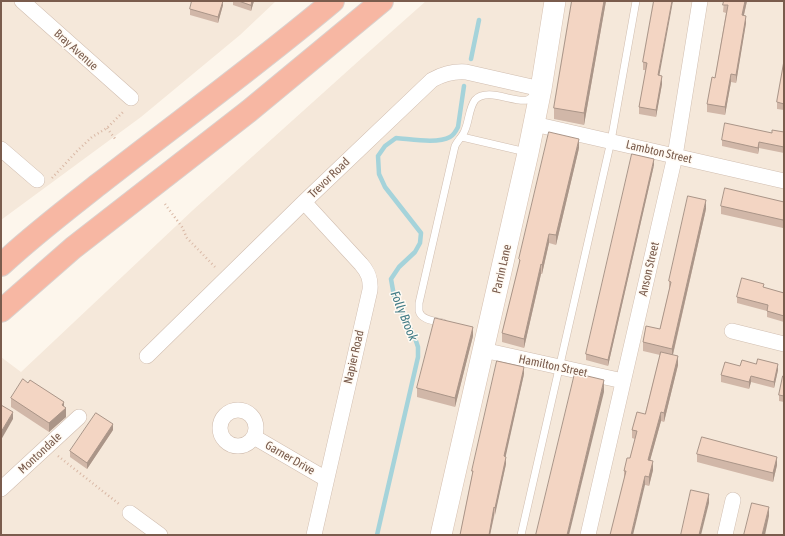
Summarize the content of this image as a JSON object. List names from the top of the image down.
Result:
{
  "streets": {
    "main road": ["Parrin Lane"],
    "street": [
      "Bray Avenue",
      "Lambton Street",
      "Trevor Road",
      "Anson Street",
      "Napier Road",
      "Hamilton Street",
      "Montondale",
      "Garner Drive"
    ]
  },
  "crossings": [
    ["Lambton Street", "Parrin Lane"],
    ["Lambton Street", "Anson Street"],
    ["Trevor Road", "Parrin Lane"],
    ["Trevor Road", "Napier Road"],
    ["Parrin Lane", "Hamilton Street"],
    ["Anson Street", "Hamilton Street"],
    ["Napier Road", "Garner Drive"]
  ],
  "water": ["Folly Brook"]
}
